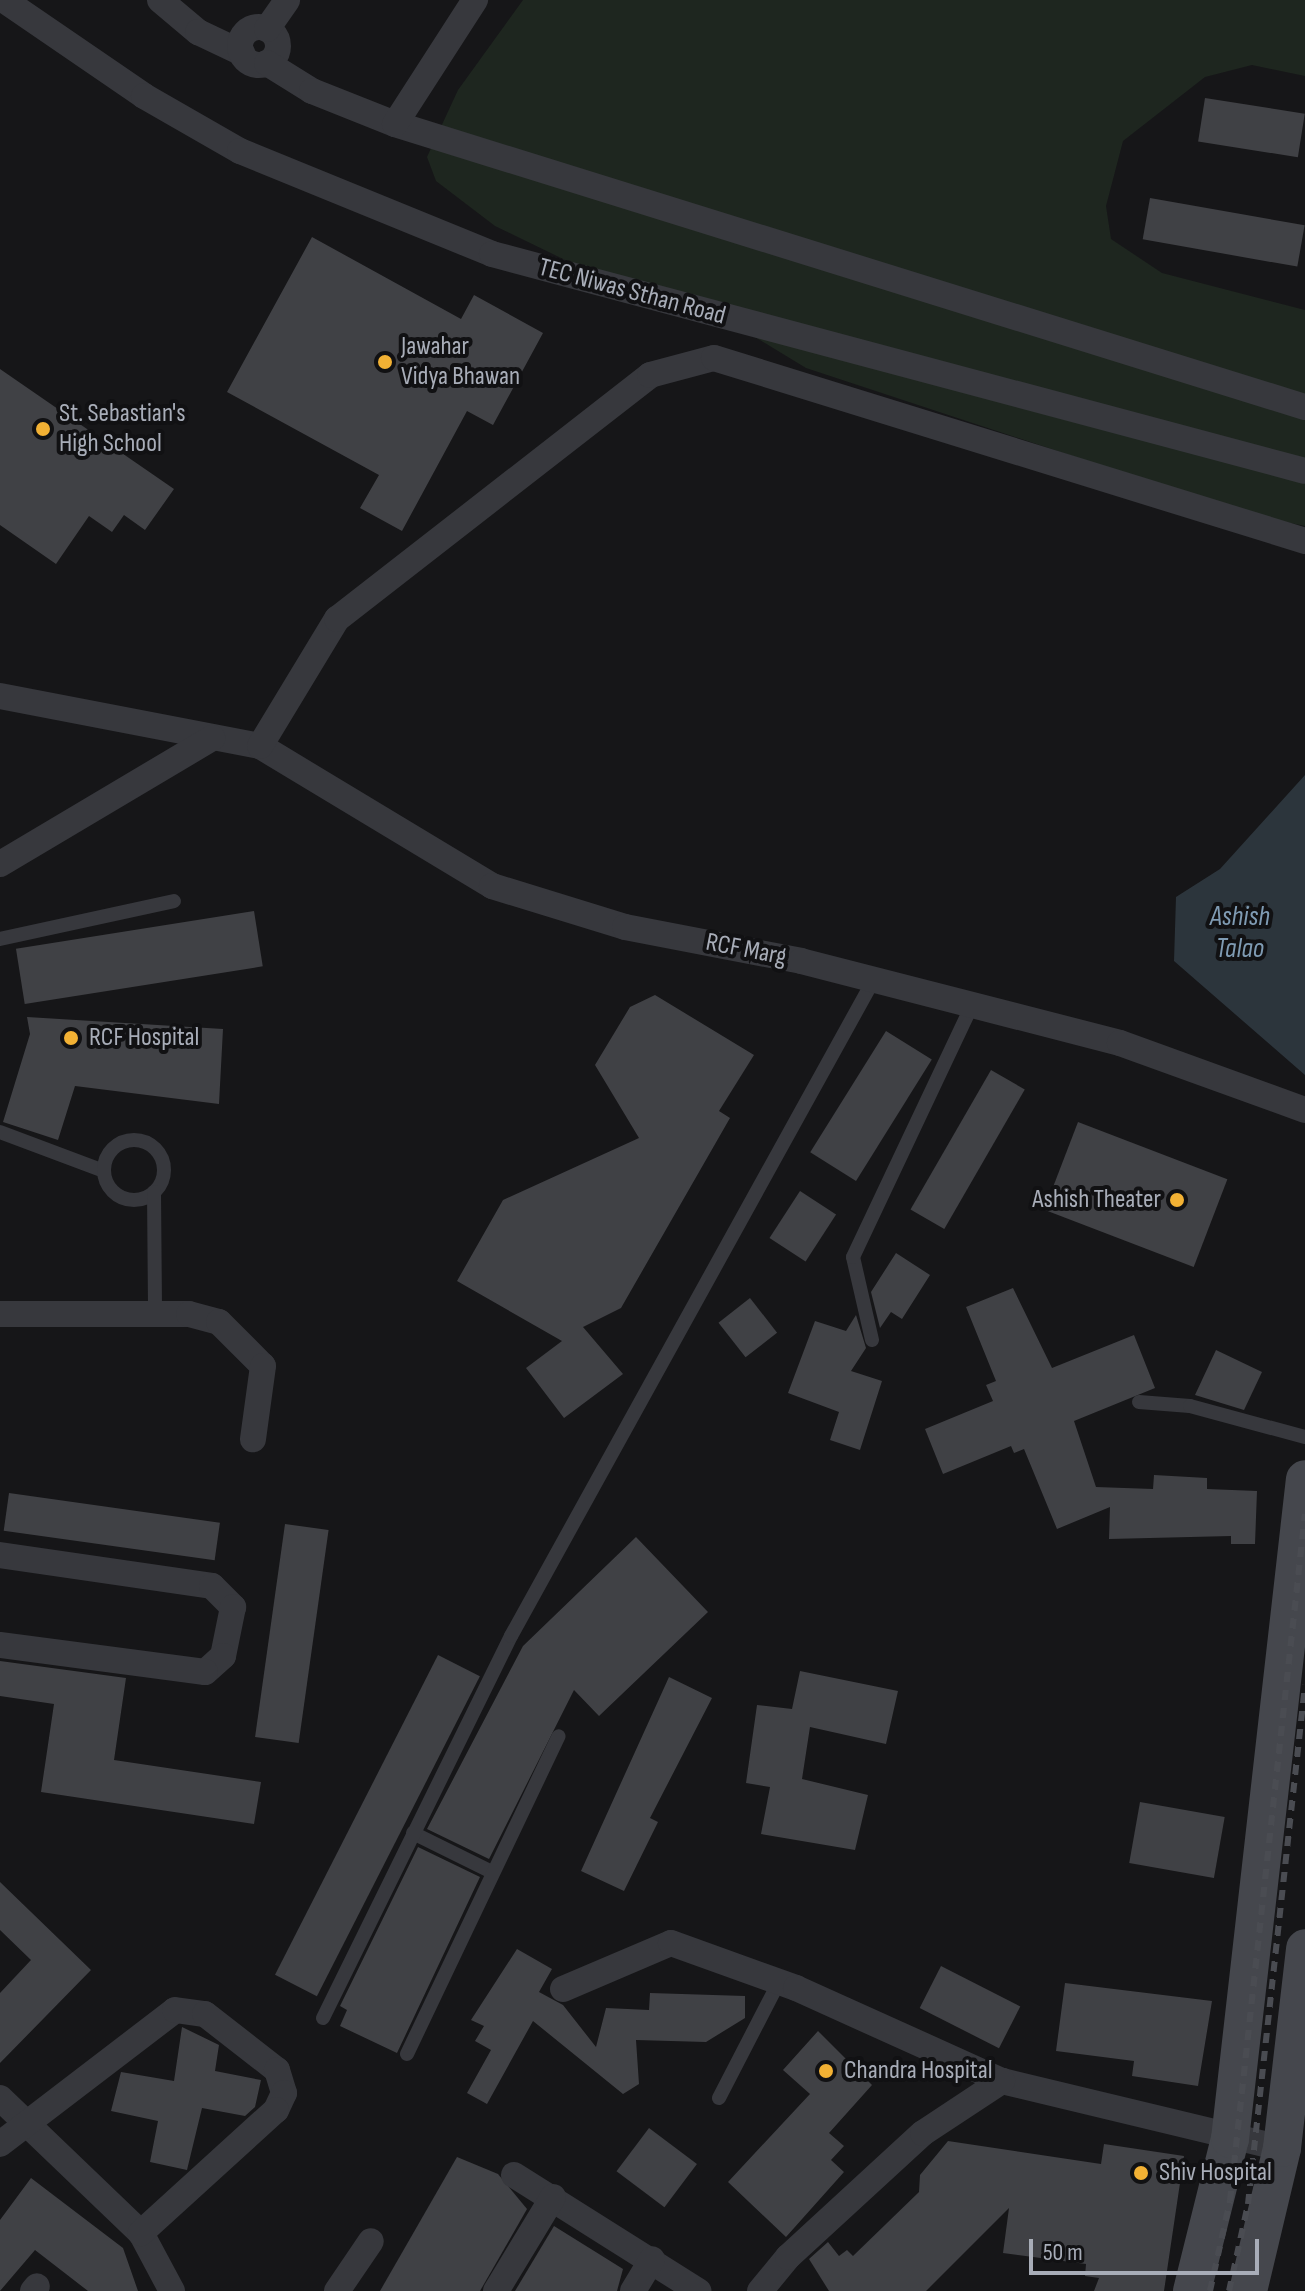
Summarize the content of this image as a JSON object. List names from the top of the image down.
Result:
{
  "streets": {
    "street": ["TEC Niwas Sthan Road", "RCF Marg"]
  },
  "water": ["Ashish Talao"],
  "places": [
    "Jawahar Vidya Bhawan",
    "St. Sebastian's High School",
    "RCF Hospital",
    "Ashish Theater",
    "Chandra Hospital",
    "Shiv Hospital"
  ],
  "scale_bar": "50 m"
}
